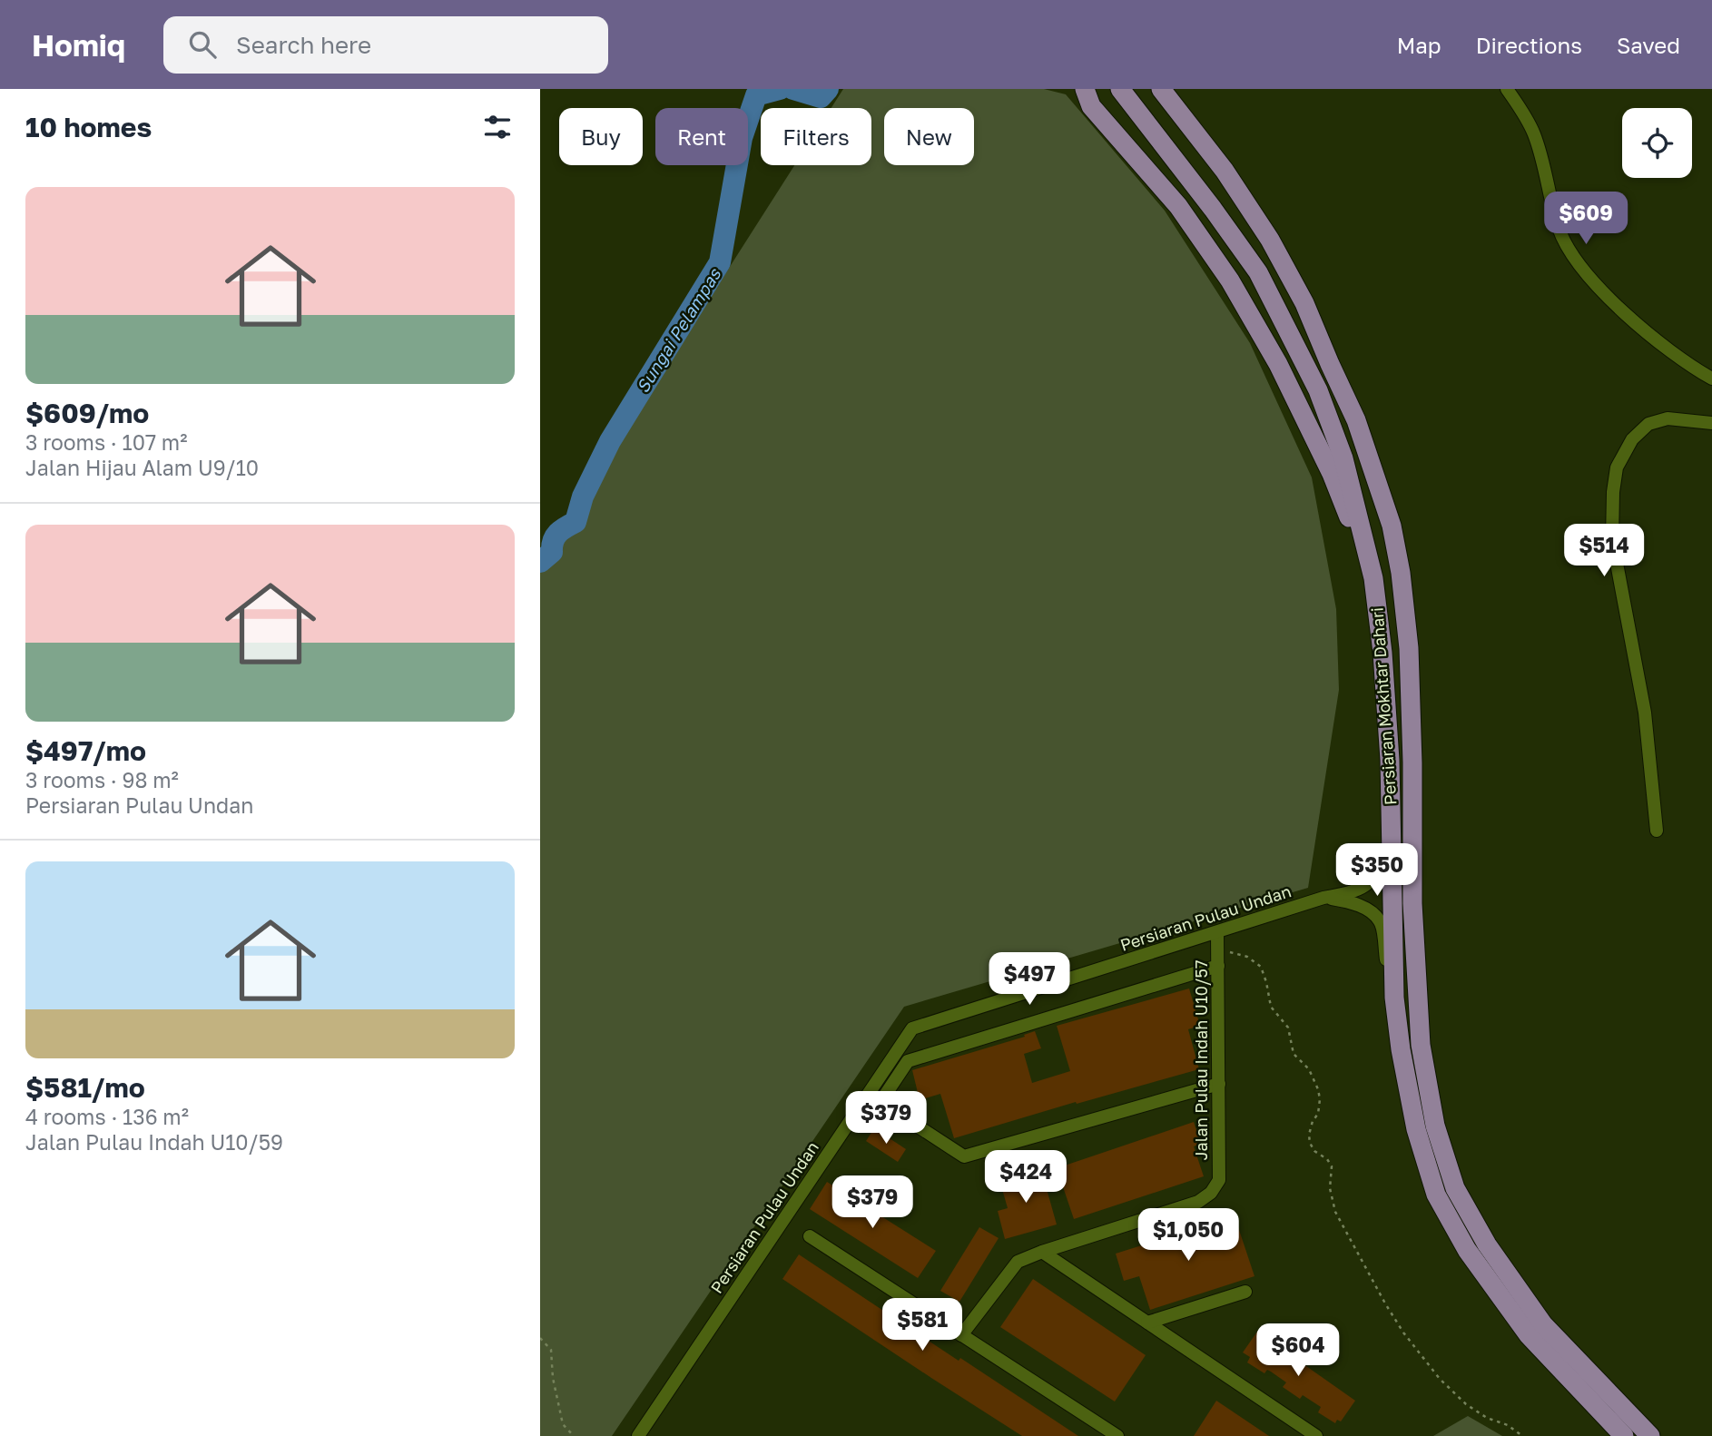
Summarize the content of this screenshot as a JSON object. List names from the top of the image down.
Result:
{
  "streets": {
    "main road": ["Persiaran Mokhtar Dahari"],
    "street": ["Persiaran Pulau Undan", "Jalan Pulau Indah U10/57"]
  },
  "crossings": [
    ["Persiaran Mokhtar Dahari", "Persiaran Pulau Undan"],
    ["Persiaran Pulau Undan", "Jalan Pulau Indah U10/57"]
  ],
  "water": ["Sungai Pelampas"],
  "page": {
    "header": "Homiq",
    "search": "Search here",
    "nav": ["Map", "Directions", "Saved"],
    "heading": "10 homes",
    "chip": [
      "Buy",
      "Rent",
      "Filters",
      "New"
    ],
    "list": [
      {
        "name": "$609/mo",
        "note": "3 rooms · 107 m² · Jalan Hijau Alam U9/10"
      },
      {
        "name": "$497/mo",
        "note": "3 rooms · 98 m² · Persiaran Pulau Undan"
      },
      {
        "name": "$581/mo",
        "note": "4 rooms · 136 m² · Jalan Pulau Indah U10/59"
      }
    ],
    "price": [
      "$609",
      "$514",
      "$350",
      "$497",
      "$379",
      "$424",
      "$379",
      "$1,050",
      "$581",
      "$604"
    ]
  }
}
